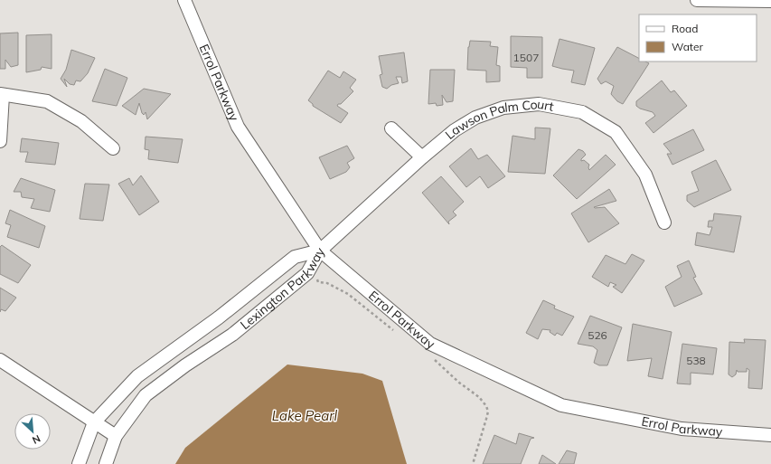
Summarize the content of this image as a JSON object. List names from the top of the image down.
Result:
{
  "streets": {
    "street": ["Errol Parkway", "Lawson Palm Court", "Lexington Parkway"]
  },
  "crossings": [
    ["Errol Parkway", "Lawson Palm Court"],
    ["Errol Parkway", "Lexington Parkway"],
    ["Lawson Palm Court", "Lexington Parkway"]
  ],
  "water": ["Lake Pearl"],
  "house_numbers": ["1507", "526", "538"],
  "legend": ["Road", "Water"],
  "north": "bottom right"
}
